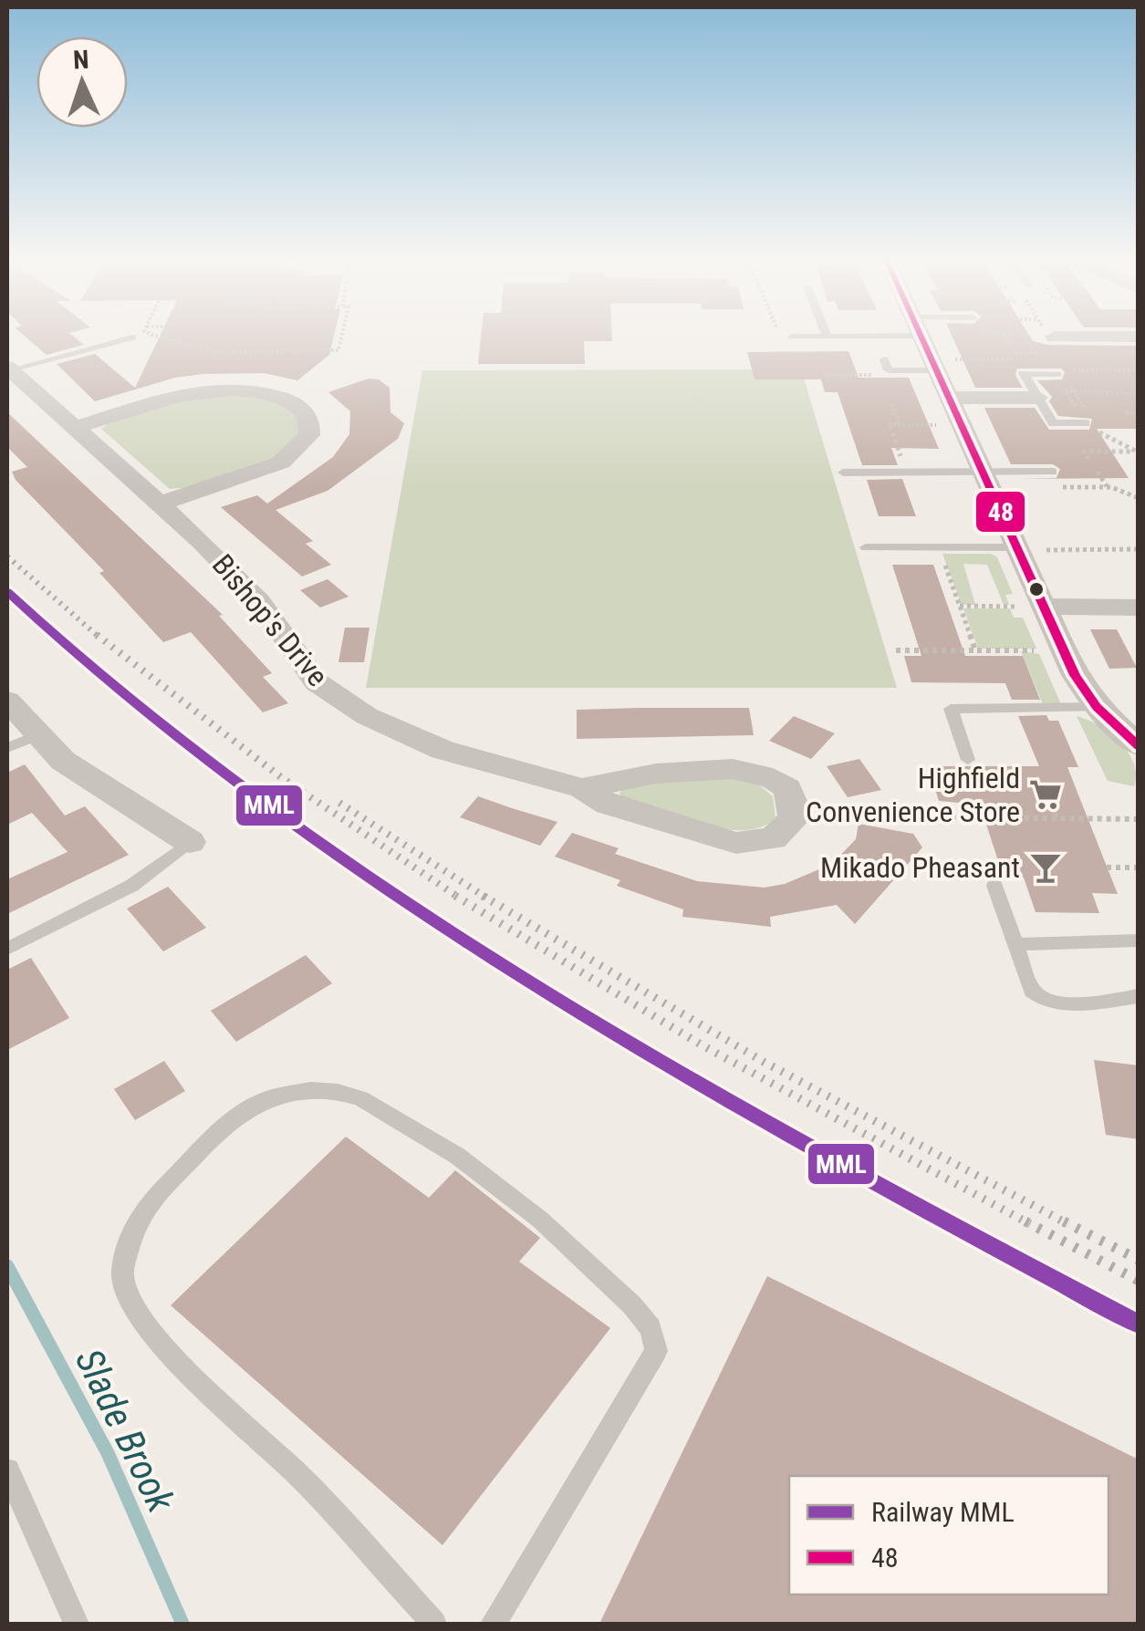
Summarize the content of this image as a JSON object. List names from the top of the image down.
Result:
{
  "streets": {
    "street": ["Bishop's Drive"]
  },
  "water": ["Slade Brook"],
  "places": {
    "supermarket": ["Highfield Convenience Store"],
    "bar": ["Mikado Pheasant"]
  },
  "lines": ["transit line 48", "rail line MML"],
  "legend": ["Railway MML", "48"],
  "north": "top"
}
